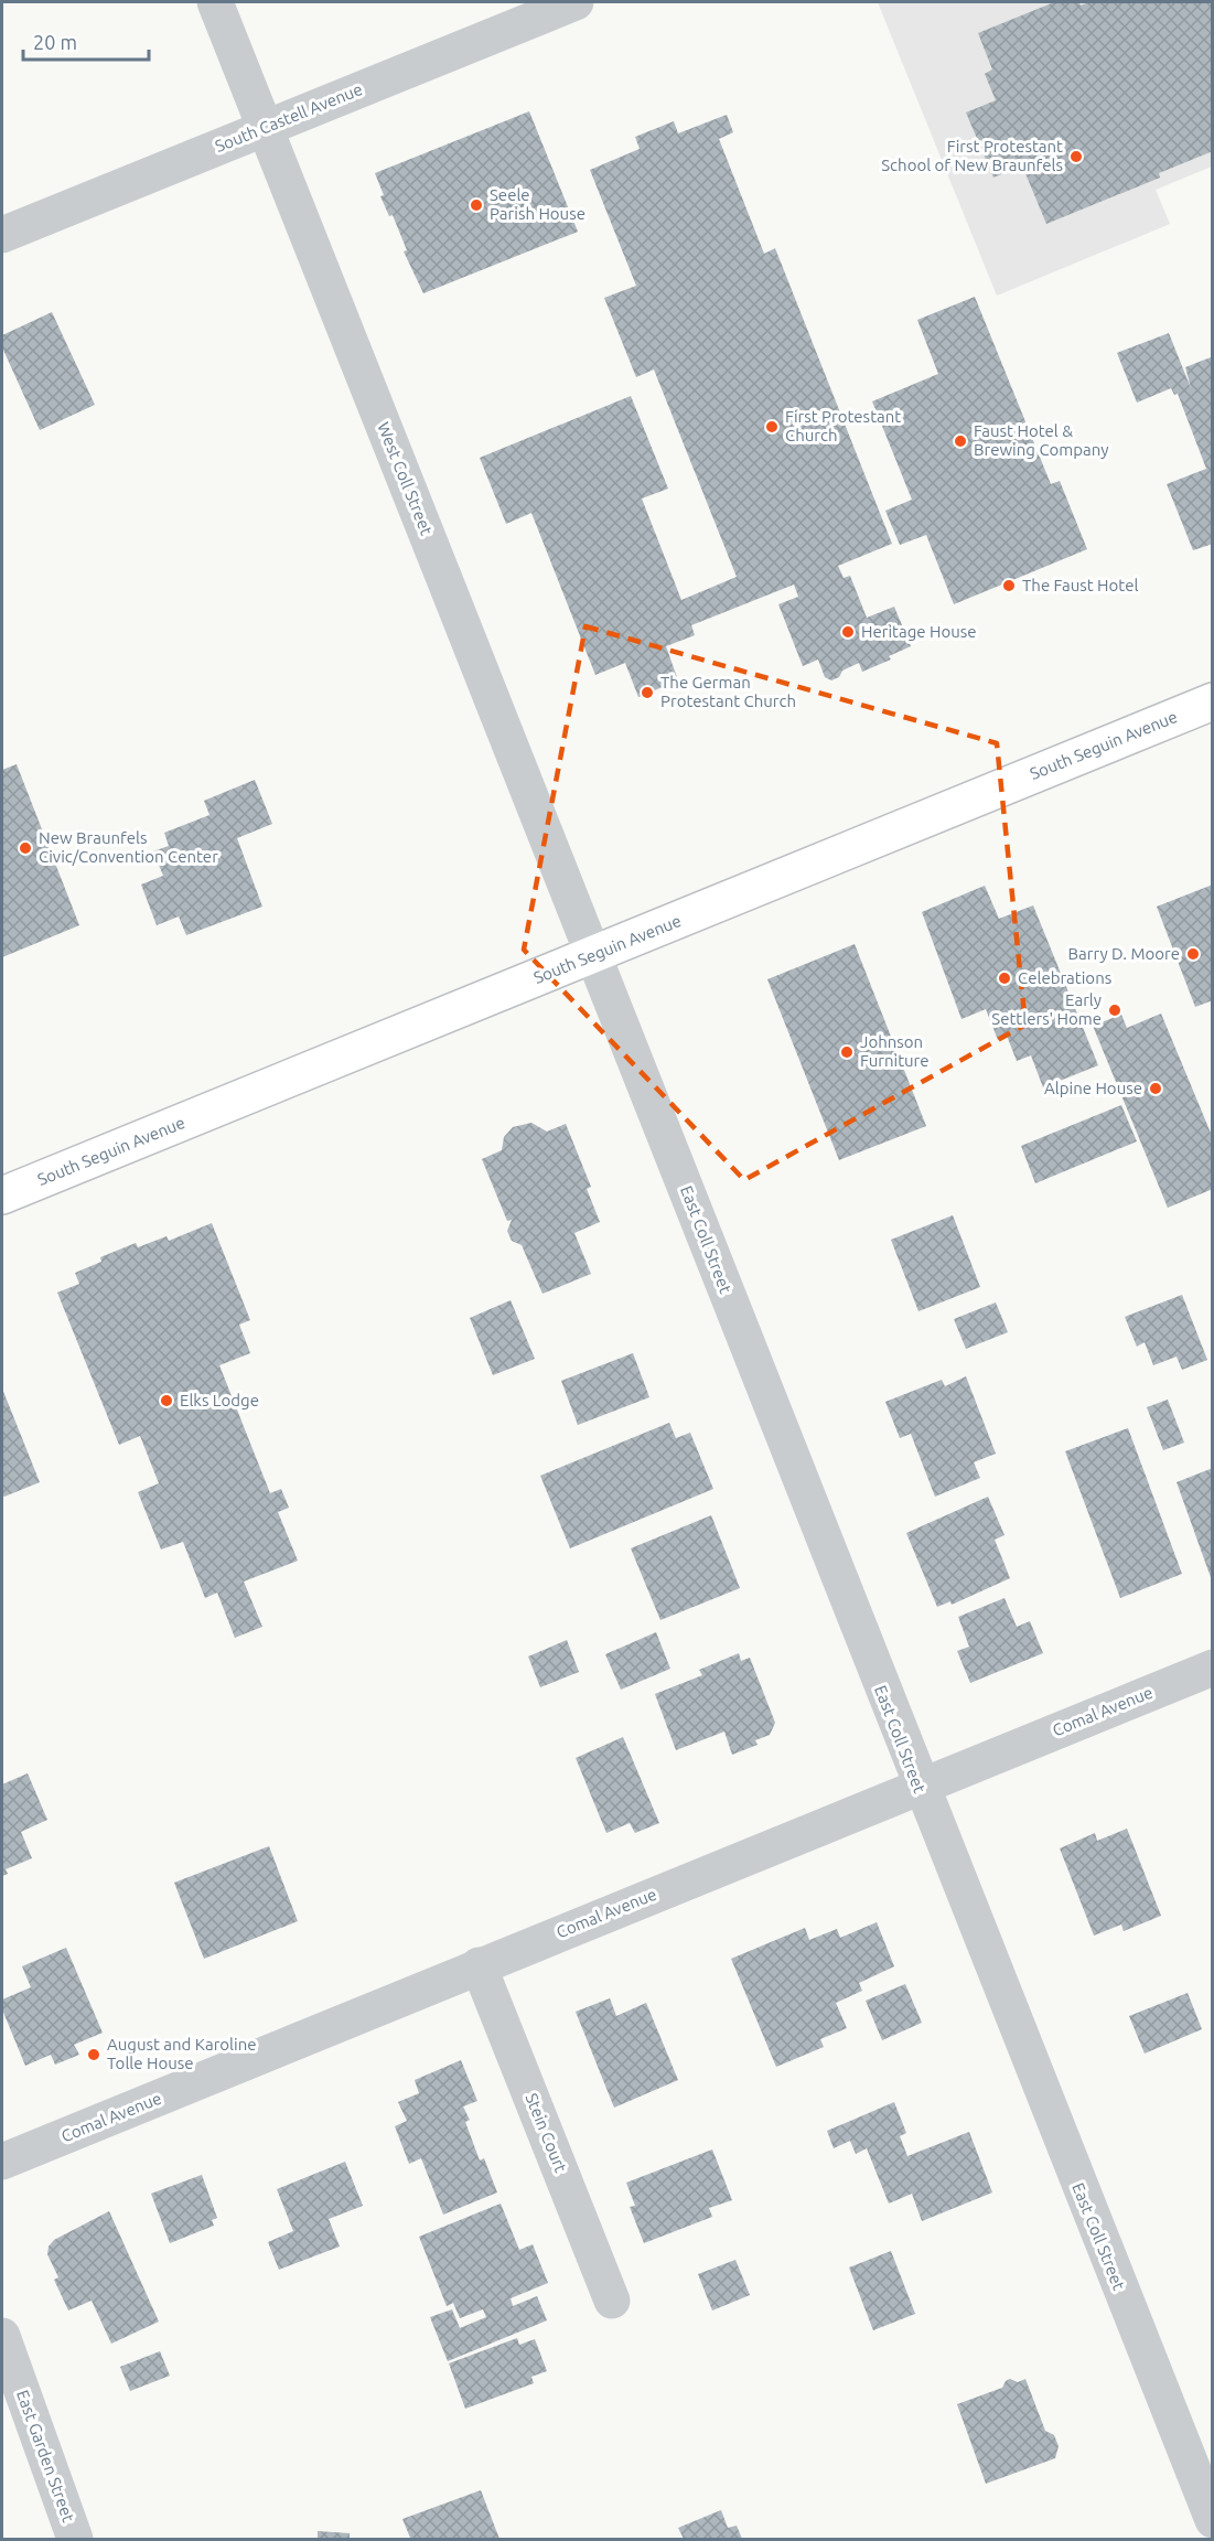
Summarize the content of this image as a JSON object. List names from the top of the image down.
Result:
{
  "streets": {
    "main road": ["South Seguin Avenue"],
    "street": [
      "South Castell Avenue",
      "West Coll Street",
      "East Coll Street",
      "Comal Avenue",
      "Stein Court",
      "East Garden Street"
    ]
  },
  "crossings": [
    ["South Castell Avenue", "West Coll Street"],
    ["West Coll Street", "South Seguin Avenue"],
    ["West Coll Street", "East Coll Street"],
    ["South Seguin Avenue", "East Coll Street"],
    ["East Coll Street", "Comal Avenue"],
    ["Comal Avenue", "Stein Court"]
  ],
  "places": [
    "First Protestant School of New Braunfels",
    "Seele Parish House",
    "First Protestant Church",
    "Faust Hotel & Brewing Company",
    "The Faust Hotel",
    "Heritage House",
    "The German Protestant Church",
    "New Braunfels Civic/Convention Center",
    "Barry D. Moore",
    "Celebrations",
    "Early Settlers' Home",
    "Johnson Furniture",
    "Alpine House",
    "Elks Lodge",
    "August and Karoline Tolle House"
  ],
  "scale_bar": "20 m"
}
